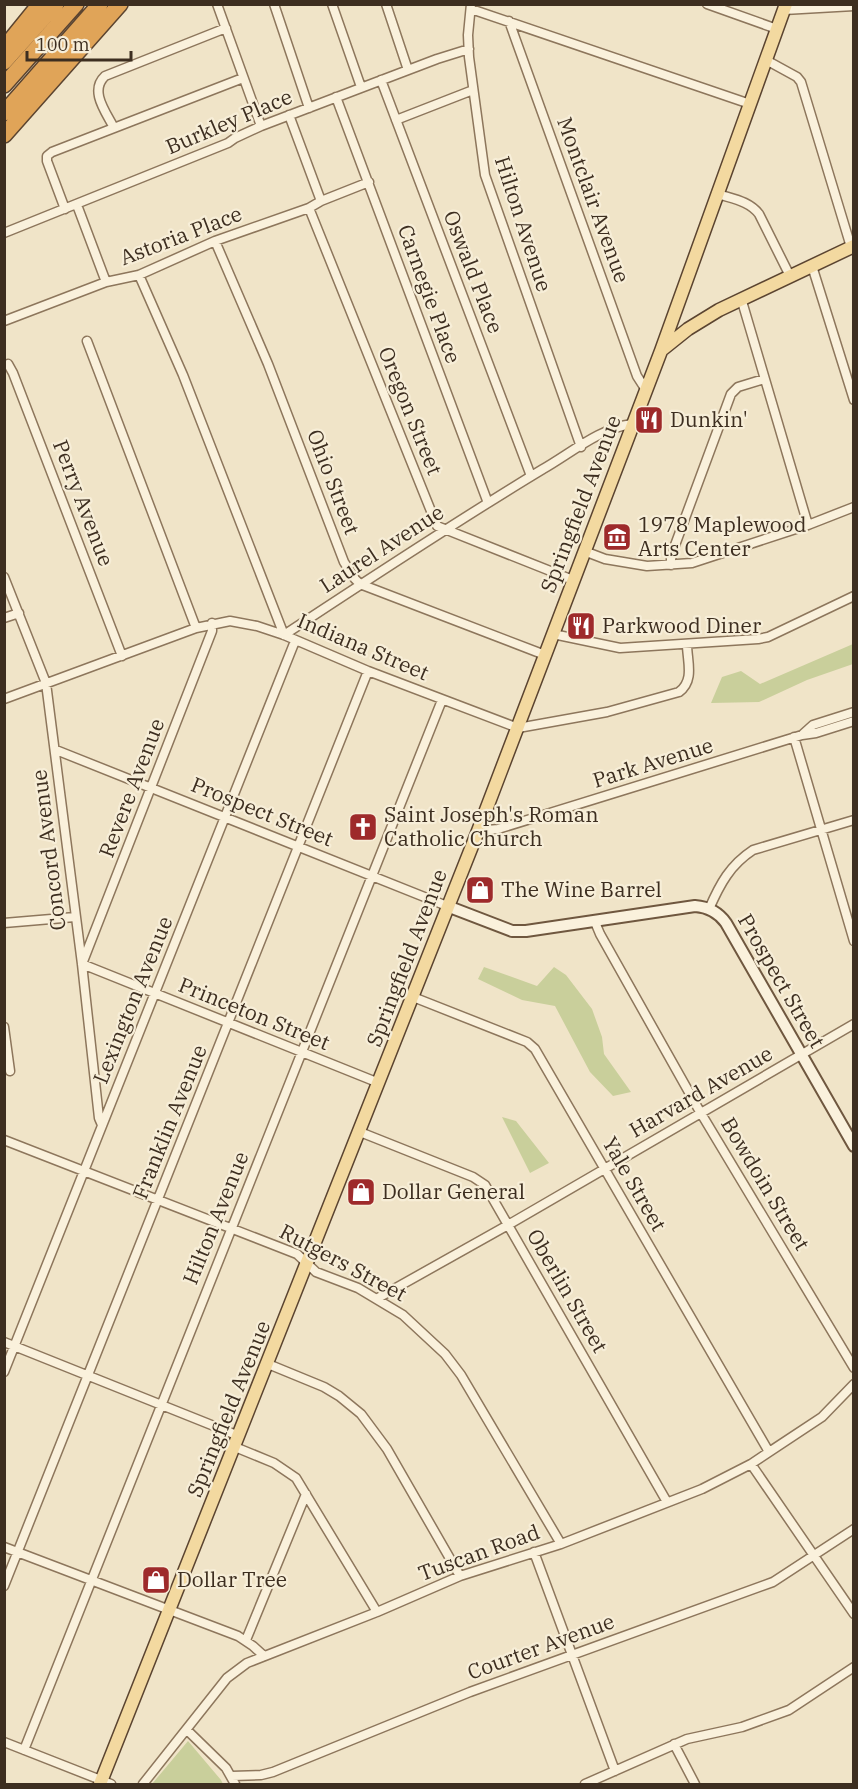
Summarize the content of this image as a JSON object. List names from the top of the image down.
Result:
{
  "streets": {
    "main road": ["Springfield Avenue"],
    "street": [
      "Burkley Place",
      "Montclair Avenue",
      "Hilton Avenue",
      "Astoria Place",
      "Oswald Place",
      "Carnegie Place",
      "Oregon Street",
      "Ohio Street",
      "Perry Avenue",
      "Laurel Avenue",
      "Indiana Street",
      "Park Avenue",
      "Revere Avenue",
      "Prospect Street",
      "Concord Avenue",
      "Lexington Avenue",
      "Princeton Street",
      "Harvard Avenue",
      "Franklin Avenue",
      "Yale Street",
      "Bowdoin Street",
      "Rutgers Street",
      "Oberlin Street",
      "Tuscan Road",
      "Courter Avenue"
    ]
  },
  "crossings": [
    ["Burkley Place", "Hilton Avenue"],
    ["Burkley Place", "Oswald Place"],
    ["Burkley Place", "Carnegie Place"],
    ["Montclair Avenue", "Springfield Avenue"],
    ["Hilton Avenue", "Laurel Avenue"],
    ["Hilton Avenue", "Indiana Street"],
    ["Hilton Avenue", "Prospect Street"],
    ["Hilton Avenue", "Princeton Street"],
    ["Hilton Avenue", "Rutgers Street"],
    ["Astoria Place", "Carnegie Place"],
    ["Astoria Place", "Oregon Street"],
    ["Astoria Place", "Ohio Street"],
    ["Astoria Place", "Indiana Street"],
    ["Oswald Place", "Laurel Avenue"],
    ["Carnegie Place", "Laurel Avenue"],
    ["Oregon Street", "Laurel Avenue"],
    ["Ohio Street", "Laurel Avenue"],
    ["Springfield Avenue", "Laurel Avenue"],
    ["Springfield Avenue", "Indiana Street"],
    ["Springfield Avenue", "Park Avenue"],
    ["Springfield Avenue", "Prospect Street"],
    ["Springfield Avenue", "Princeton Street"],
    ["Springfield Avenue", "Yale Street"],
    ["Springfield Avenue", "Rutgers Street"],
    ["Springfield Avenue", "Oberlin Street"],
    ["Laurel Avenue", "Indiana Street"],
    ["Indiana Street", "Lexington Avenue"],
    ["Indiana Street", "Franklin Avenue"],
    ["Revere Avenue", "Prospect Street"],
    ["Revere Avenue", "Concord Avenue"],
    ["Revere Avenue", "Princeton Street"],
    ["Prospect Street", "Concord Avenue"],
    ["Prospect Street", "Lexington Avenue"],
    ["Prospect Street", "Harvard Avenue"],
    ["Prospect Street", "Franklin Avenue"],
    ["Prospect Street", "Bowdoin Street"],
    ["Concord Avenue", "Lexington Avenue"],
    ["Concord Avenue", "Princeton Street"],
    ["Lexington Avenue", "Princeton Street"],
    ["Lexington Avenue", "Rutgers Street"],
    ["Princeton Street", "Franklin Avenue"],
    ["Harvard Avenue", "Yale Street"],
    ["Harvard Avenue", "Bowdoin Street"],
    ["Harvard Avenue", "Rutgers Street"],
    ["Harvard Avenue", "Oberlin Street"],
    ["Franklin Avenue", "Rutgers Street"],
    ["Yale Street", "Tuscan Road"],
    ["Rutgers Street", "Tuscan Road"],
    ["Oberlin Street", "Tuscan Road"]
  ],
  "places": {
    "restaurant": ["Dunkin'", "Parkwood Diner"],
    "museum": ["1978 Maplewood Arts Center"],
    "church": ["Saint Joseph's Roman Catholic Church"],
    "shop": ["The Wine Barrel", "Dollar General", "Dollar Tree"]
  },
  "scale_bar": "100 m"
}
